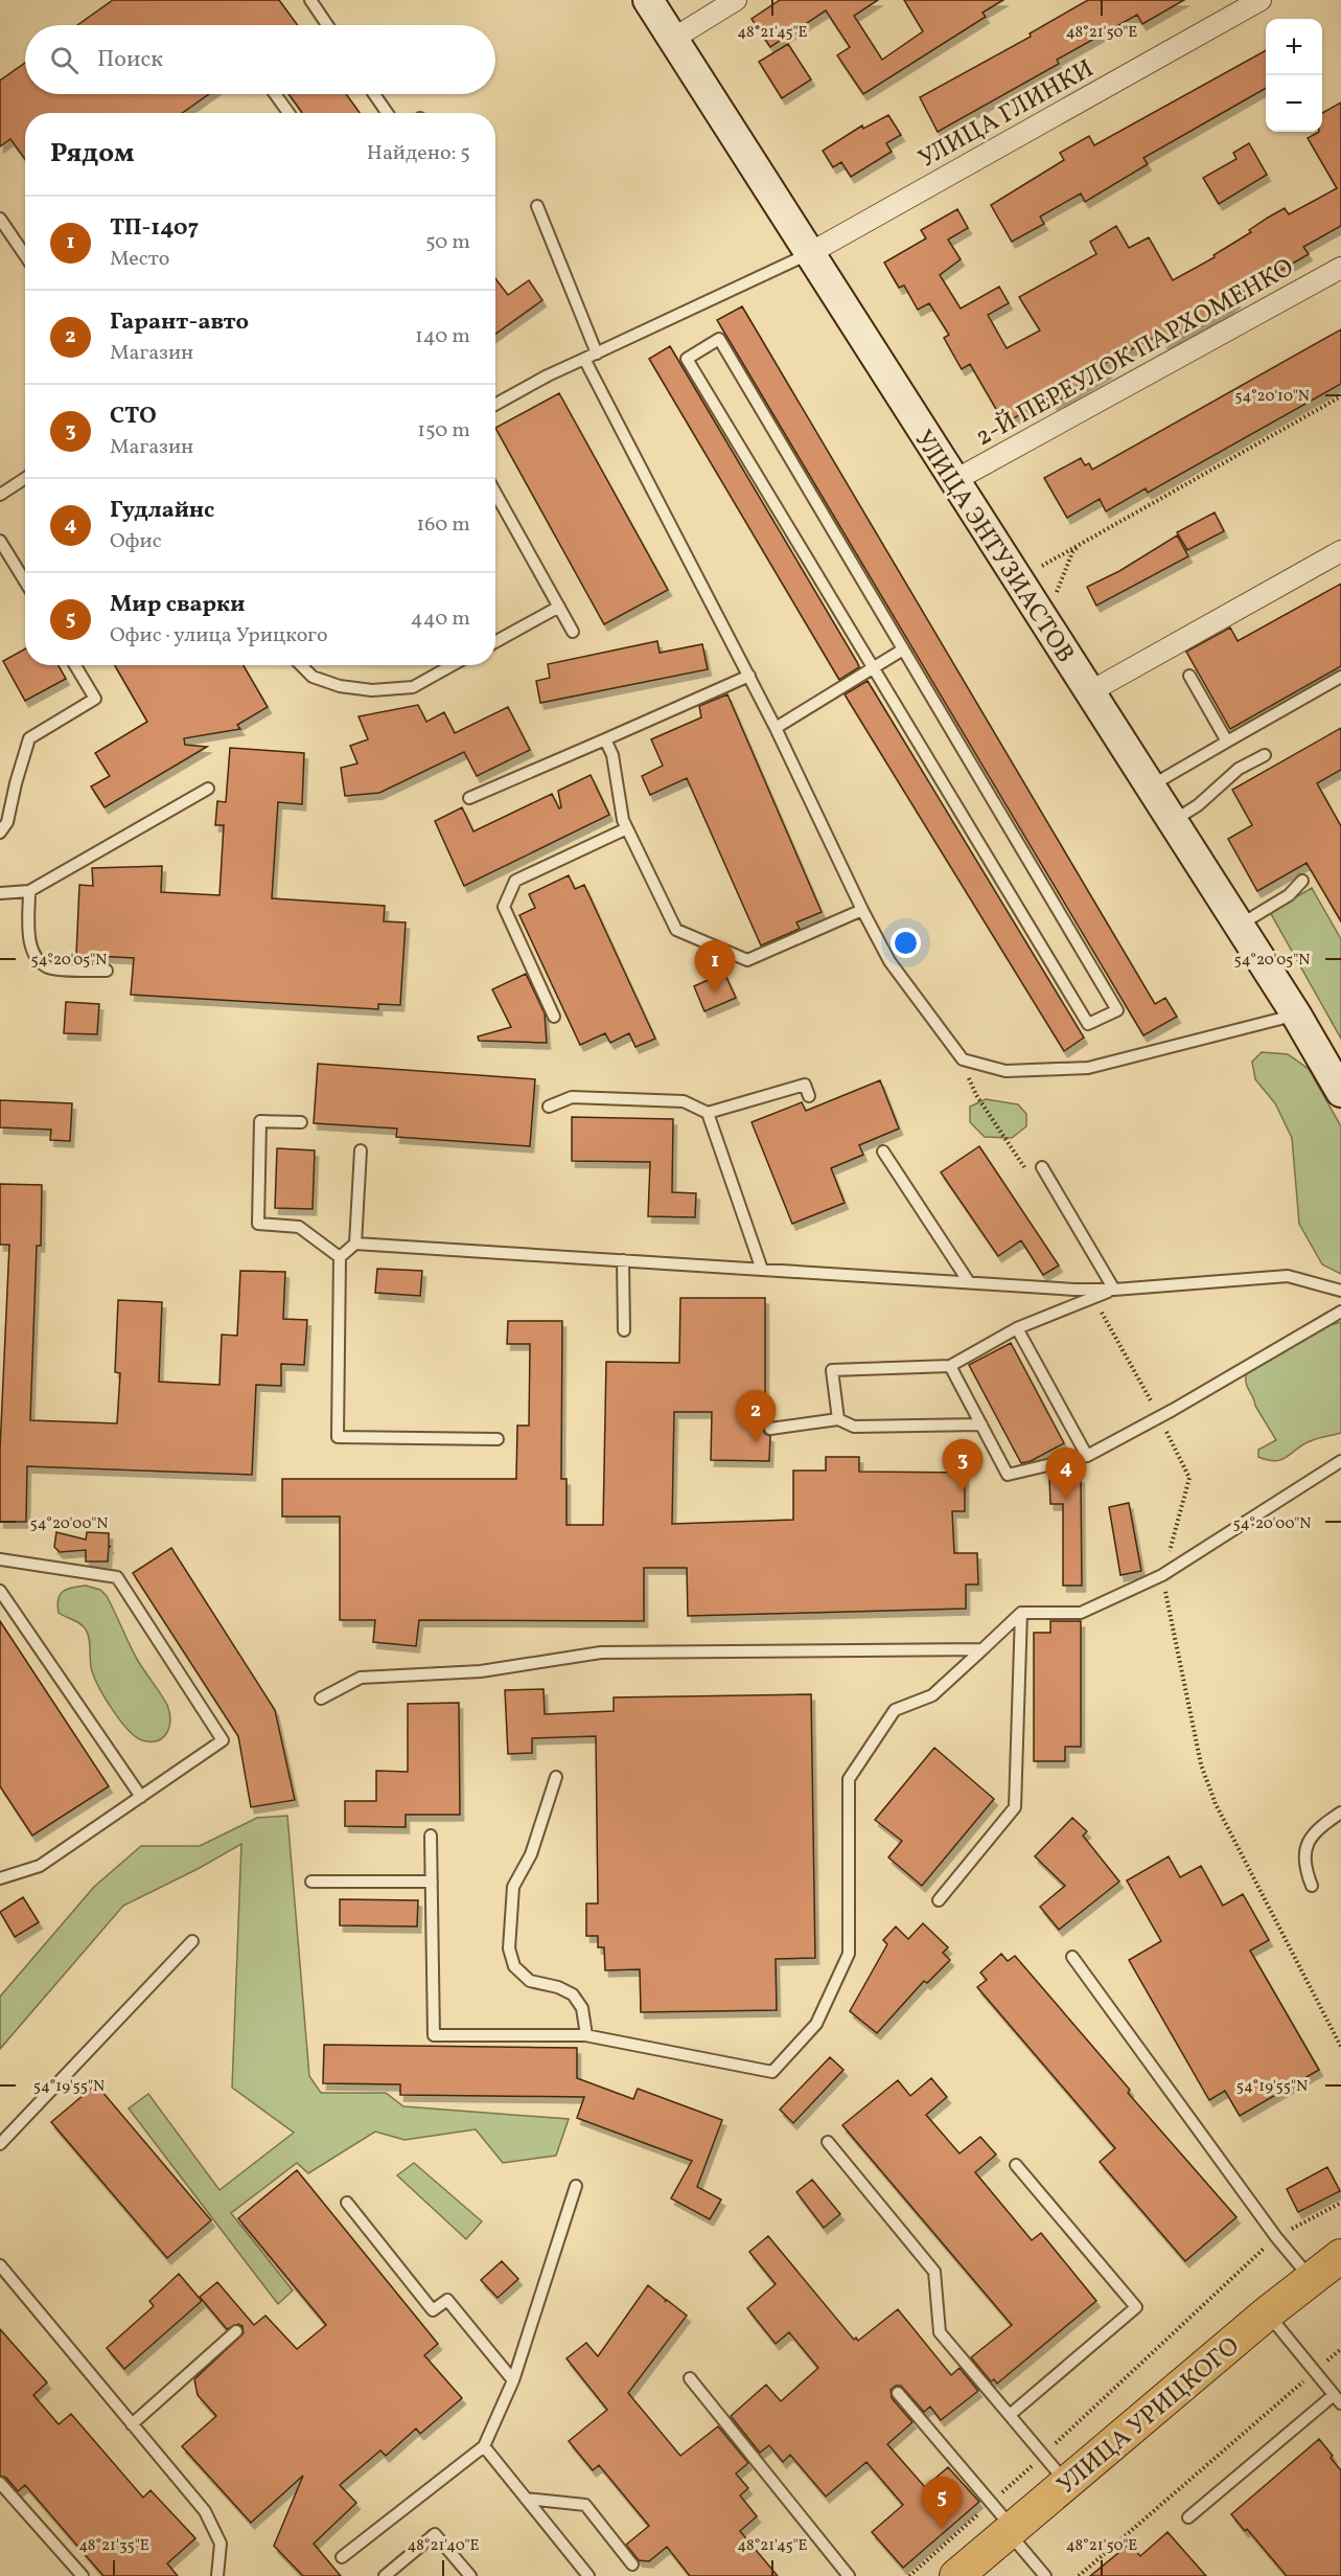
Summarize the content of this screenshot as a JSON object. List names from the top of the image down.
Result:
{
  "streets": {
    "main road": ["УЛИЦА УРИЦКОГО"],
    "street": ["УЛИЦА ГЛИНКИ", "2-Й ПЕРЕУЛОК ПАРХОМЕНКО", "УЛИЦА ЭНТУЗИАСТОВ"]
  },
  "crossings": [
    ["УЛИЦА ГЛИНКИ", "УЛИЦА ЭНТУЗИАСТОВ"],
    ["2-Й ПЕРЕУЛОК ПАРХОМЕНКО", "УЛИЦА ЭНТУЗИАСТОВ"]
  ],
  "page": {
    "map_buttons": ["+", "−"],
    "search": "Поиск",
    "heading": ["Рядом", "Найдено: 5"],
    "list": [
      {
        "mark": "1",
        "name": "ТП-1407",
        "note": "Место",
        "value": "50 m"
      },
      {
        "mark": "2",
        "name": "Гарант-авто",
        "note": "Магазин",
        "value": "140 m"
      },
      {
        "mark": "3",
        "name": "СТО",
        "note": "Магазин",
        "value": "150 m"
      },
      {
        "mark": "4",
        "name": "Гудлайнс",
        "note": "Офис",
        "value": "160 m"
      },
      {
        "mark": "5",
        "name": "Мир сварки",
        "note": "Офис · улица Урицкого",
        "value": "440 m"
      }
    ],
    "pins": [
      "1",
      "2",
      "3",
      "4",
      "5"
    ]
  },
  "coordinates": [
    "48°21'45\"E",
    "48°21'50\"E",
    "54°20'10\"N",
    "54°20'05\"N",
    "54°20'00\"N",
    "54°19'55\"N",
    "48°21'35\"E",
    "48°21'40\"E"
  ]
}
